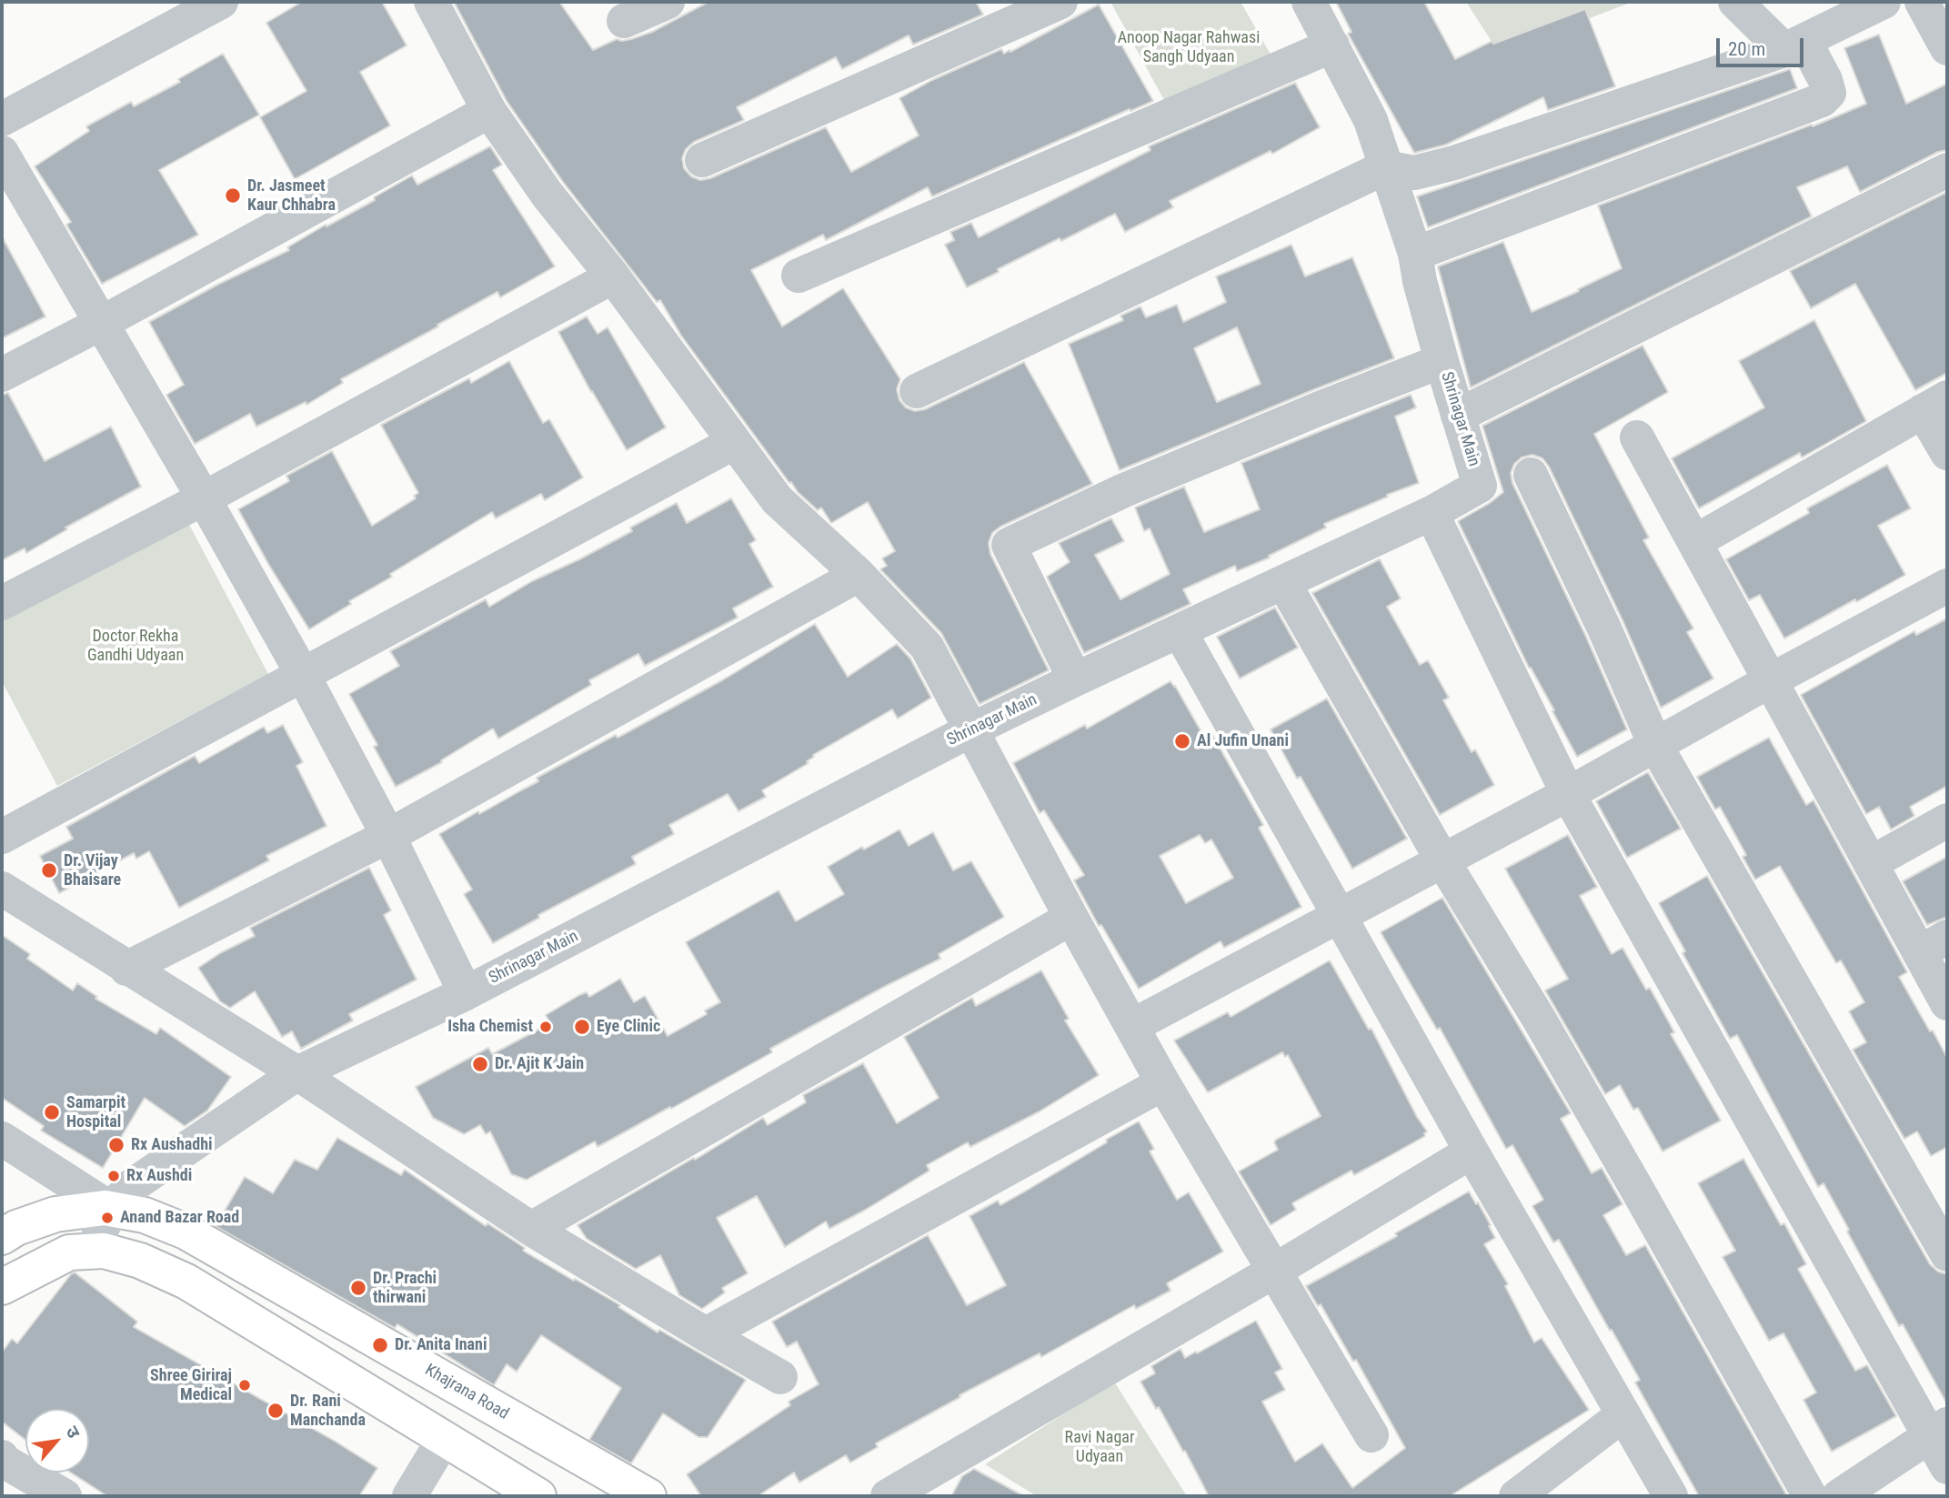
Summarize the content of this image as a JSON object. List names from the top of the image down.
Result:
{
  "streets": {
    "main road": ["Khajrana Road"],
    "street": ["Shrinagar Main"]
  },
  "crossings": [
    ["Shrinagar Main", "Khajrana Road"]
  ],
  "parks": ["Anoop Nagar Rahwasi Sangh Udyaan", "Doctor Rekha Gandhi Udyaan", "Ravi Nagar Udyaan"],
  "places": [
    "Dr. Jasmeet Kaur Chhabra",
    "Al Jufin Unani",
    "Dr. Vijay Bhaisare",
    "Isha Chemist",
    "Eye Clinic",
    "Dr. Ajit K Jain",
    "Samarpit Hospital",
    "Rx Aushadhi",
    "Rx Aushdi",
    "Anand Bazar Road",
    "Dr. Prachi thirwani",
    "Dr. Anita Inani",
    "Shree Giriraj Medical",
    "Dr. Rani Manchanda"
  ],
  "scale_bar": "20 m",
  "north": "top right"
}
